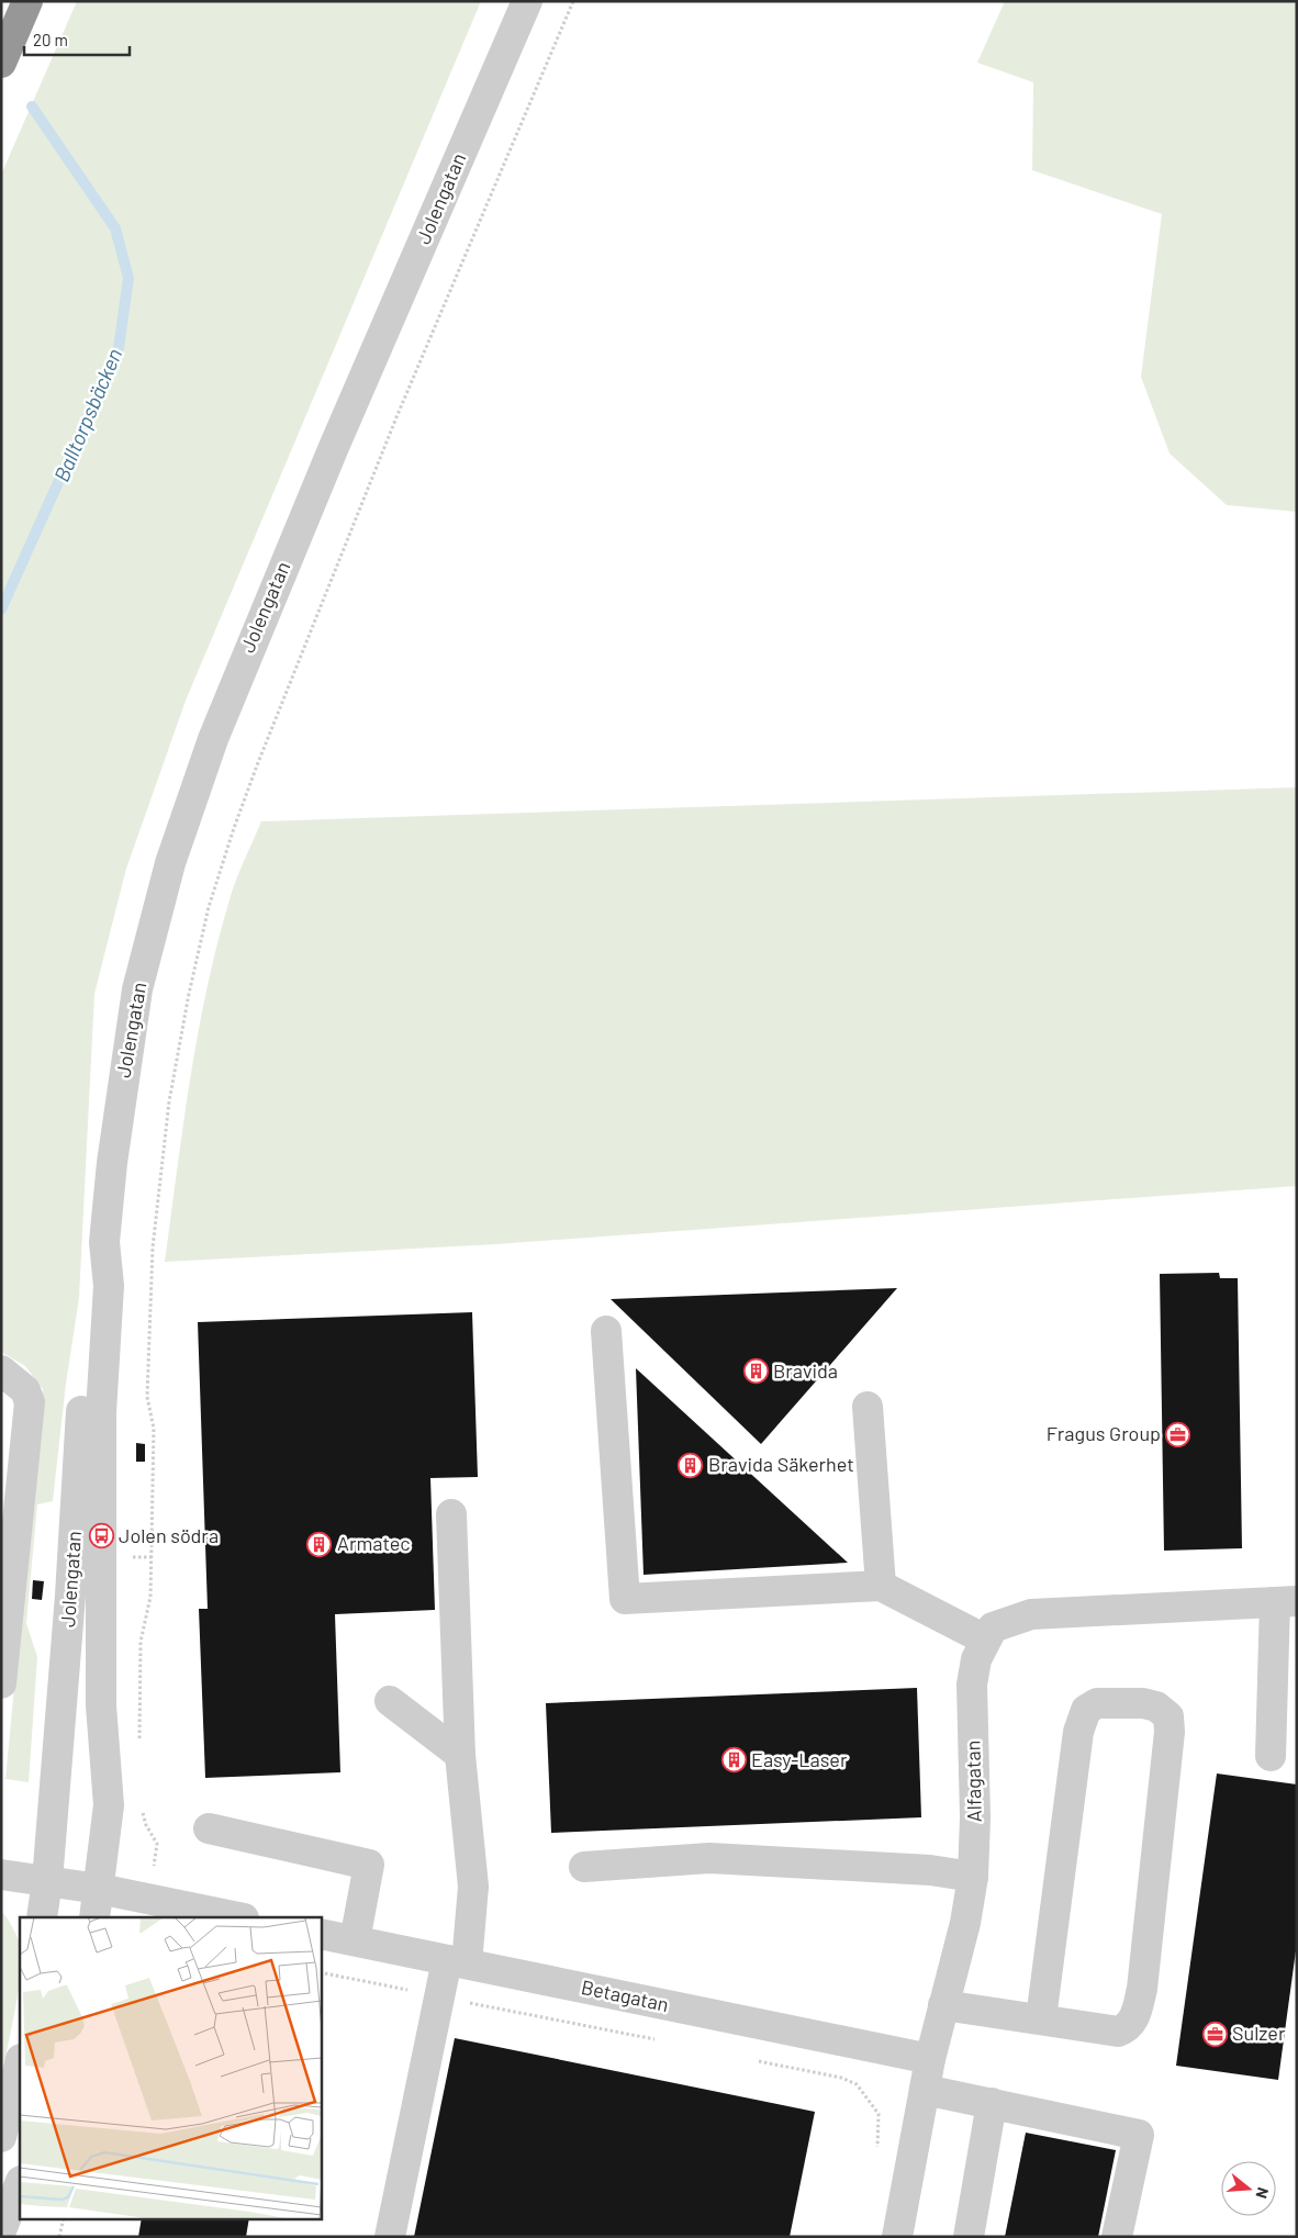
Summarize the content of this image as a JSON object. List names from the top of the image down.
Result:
{
  "streets": {
    "street": ["Jolengatan", "Alfagatan", "Betagatan"]
  },
  "crossings": [
    ["Alfagatan", "Betagatan"]
  ],
  "water": ["Balltorpsbäcken"],
  "places": {
    "building": [
      "Bravida",
      "Bravida Säkerhet",
      "Armatec",
      "Easy-Laser"
    ],
    "office": ["Fragus Group", "Sulzer"],
    "bus stop": ["Jolen södra"]
  },
  "scale_bar": "20 m",
  "north": "right"
}
